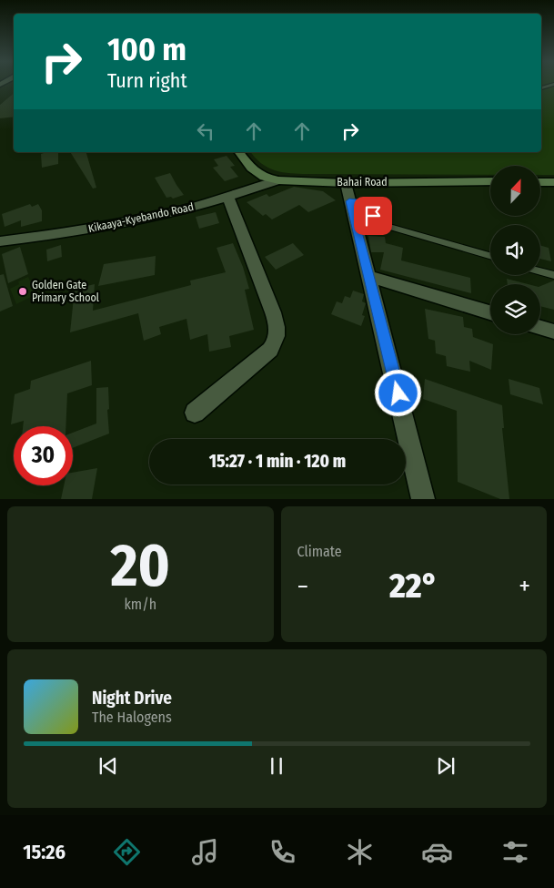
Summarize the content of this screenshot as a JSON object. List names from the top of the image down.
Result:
{
  "streets": {
    "street": ["Bahai Road", "Kikaaya-Kyebando Road"]
  },
  "crossings": [
    ["Bahai Road", "Kikaaya-Kyebando Road"]
  ],
  "places": ["Golden Gate Primary School"],
  "north": "top",
  "page": {
    "turn": ["100 m", "Turn right"],
    "limit": "30",
    "trip": "15:27 · 1 min · 120 m",
    "tile": [
      ["20", "km/h"],
      "Climate"
    ],
    "heat": ["−", "22°", "+"],
    "song": ["Night Drive", "The Halogens"],
    "tabs": "15:26"
  }
}
